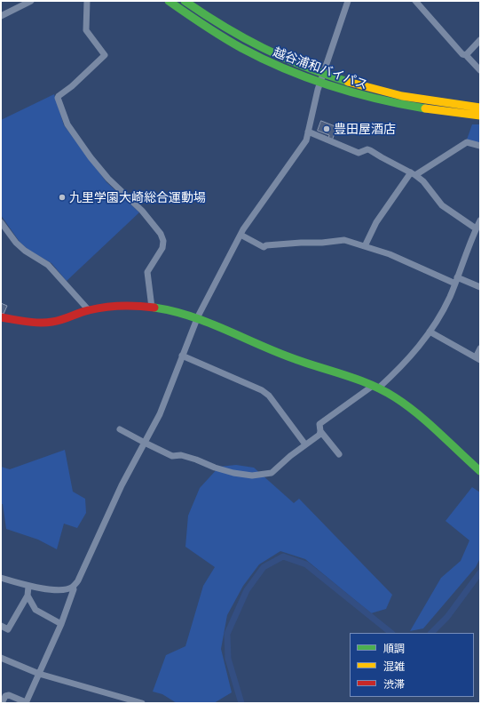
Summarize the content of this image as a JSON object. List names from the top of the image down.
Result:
{
  "streets": {
    "main road": ["越谷浦和バイパス"]
  },
  "places": ["豊田屋酒店", "九里学園大崎総合運動場"],
  "legend": ["順調", "混雑", "渋滞"]
}
